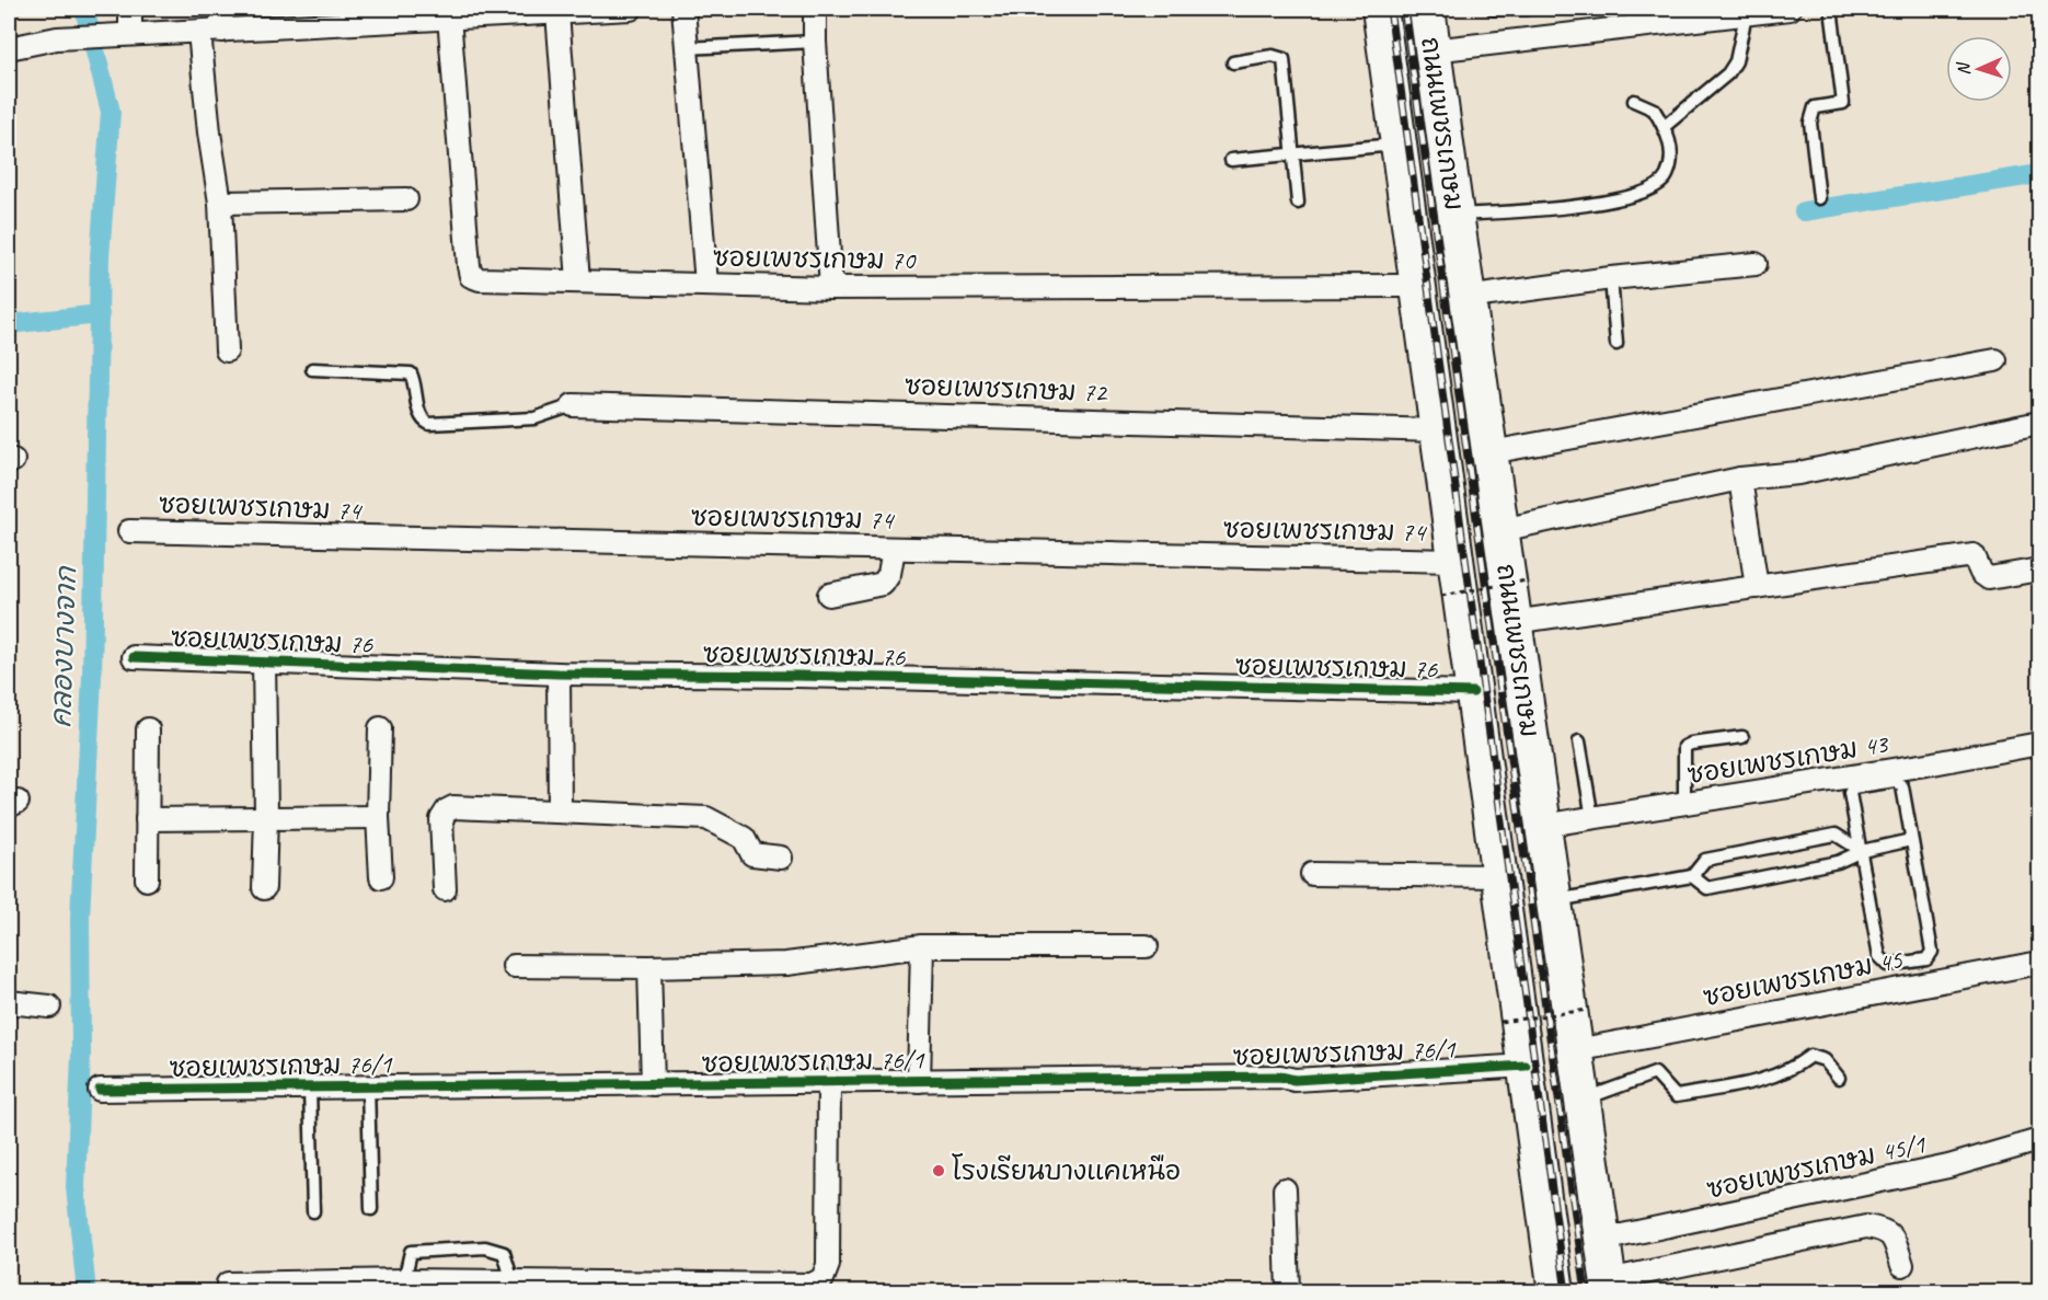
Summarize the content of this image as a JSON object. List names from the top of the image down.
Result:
{
  "streets": {
    "main road": ["ถนนเพชรเกษม"],
    "street": [
      "ซอยเพชรเกษม 70",
      "ซอยเพชรเกษม 72",
      "ซอยเพชรเกษม 74",
      "ซอยเพชรเกษม 76",
      "ซอยเพชรเกษม 43",
      "ซอยเพชรเกษม 45",
      "ซอยเพชรเกษม 76/1",
      "ซอยเพชรเกษม 45/1"
    ]
  },
  "crossings": [
    ["ถนนเพชรเกษม", "ซอยเพชรเกษม 70"],
    ["ถนนเพชรเกษม", "ซอยเพชรเกษม 72"],
    ["ถนนเพชรเกษม", "ซอยเพชรเกษม 74"],
    ["ถนนเพชรเกษม", "ซอยเพชรเกษม 76"],
    ["ถนนเพชรเกษม", "ซอยเพชรเกษม 43"],
    ["ถนนเพชรเกษม", "ซอยเพชรเกษม 45"],
    ["ถนนเพชรเกษม", "ซอยเพชรเกษม 76/1"],
    ["ถนนเพชรเกษม", "ซอยเพชรเกษม 45/1"]
  ],
  "water": ["คลองบางจาก"],
  "places": ["โรงเรียนบางแคเหนือ"],
  "north": "left"
}
